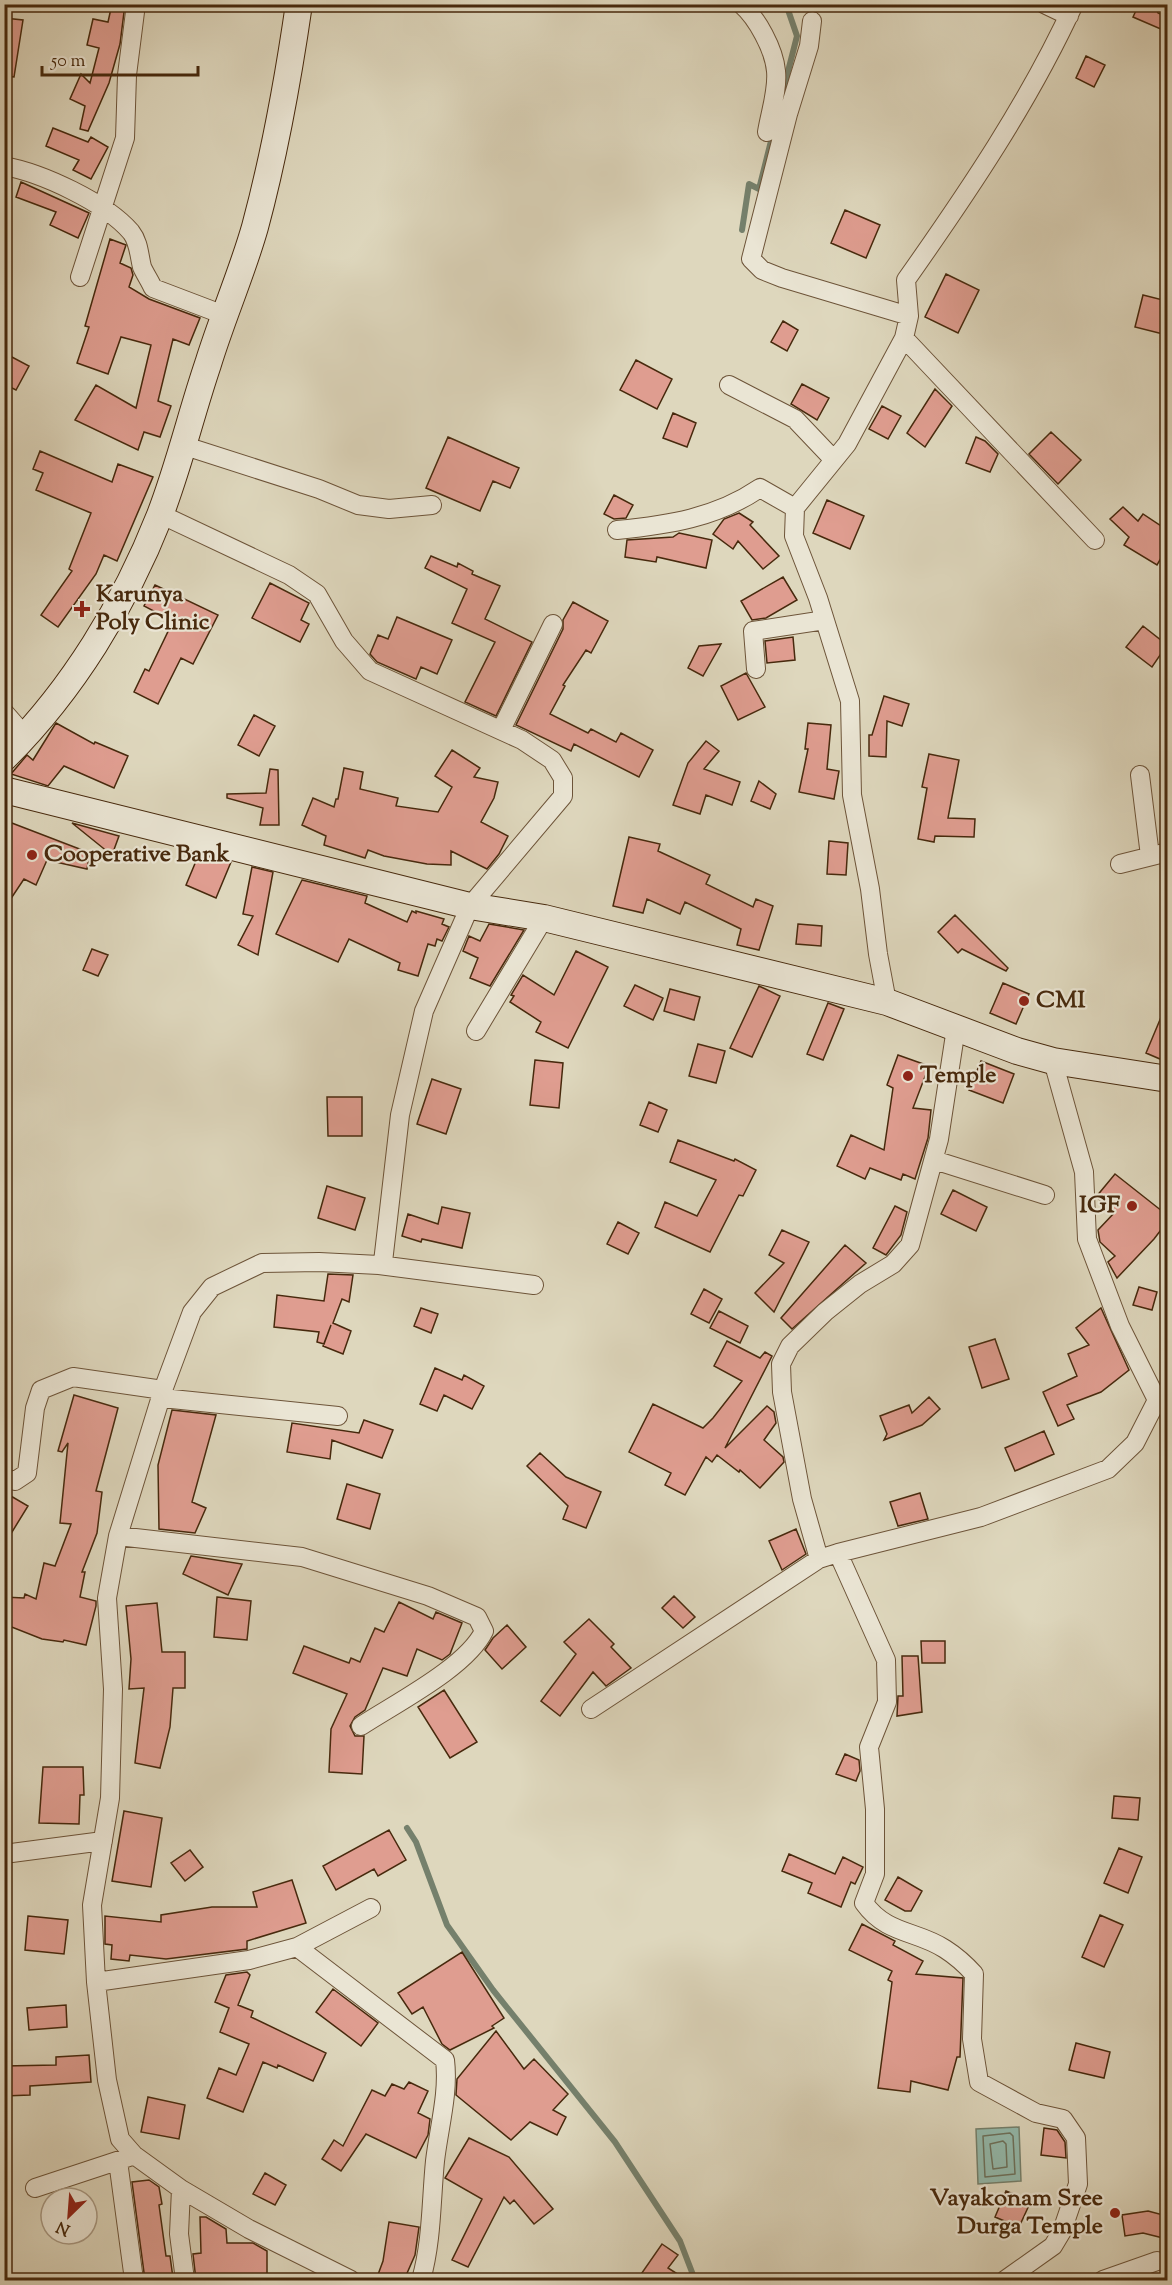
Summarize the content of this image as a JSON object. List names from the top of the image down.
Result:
{
  "places": {
    "health": ["Karunya Poly Clinic"],
    "other": [
      "Cooperative Bank",
      "CMI",
      "Temple",
      "IGF",
      "Vayakonam Sree Durga Temple"
    ]
  },
  "scale_bar": "50 m",
  "north": "bottom left"
}
